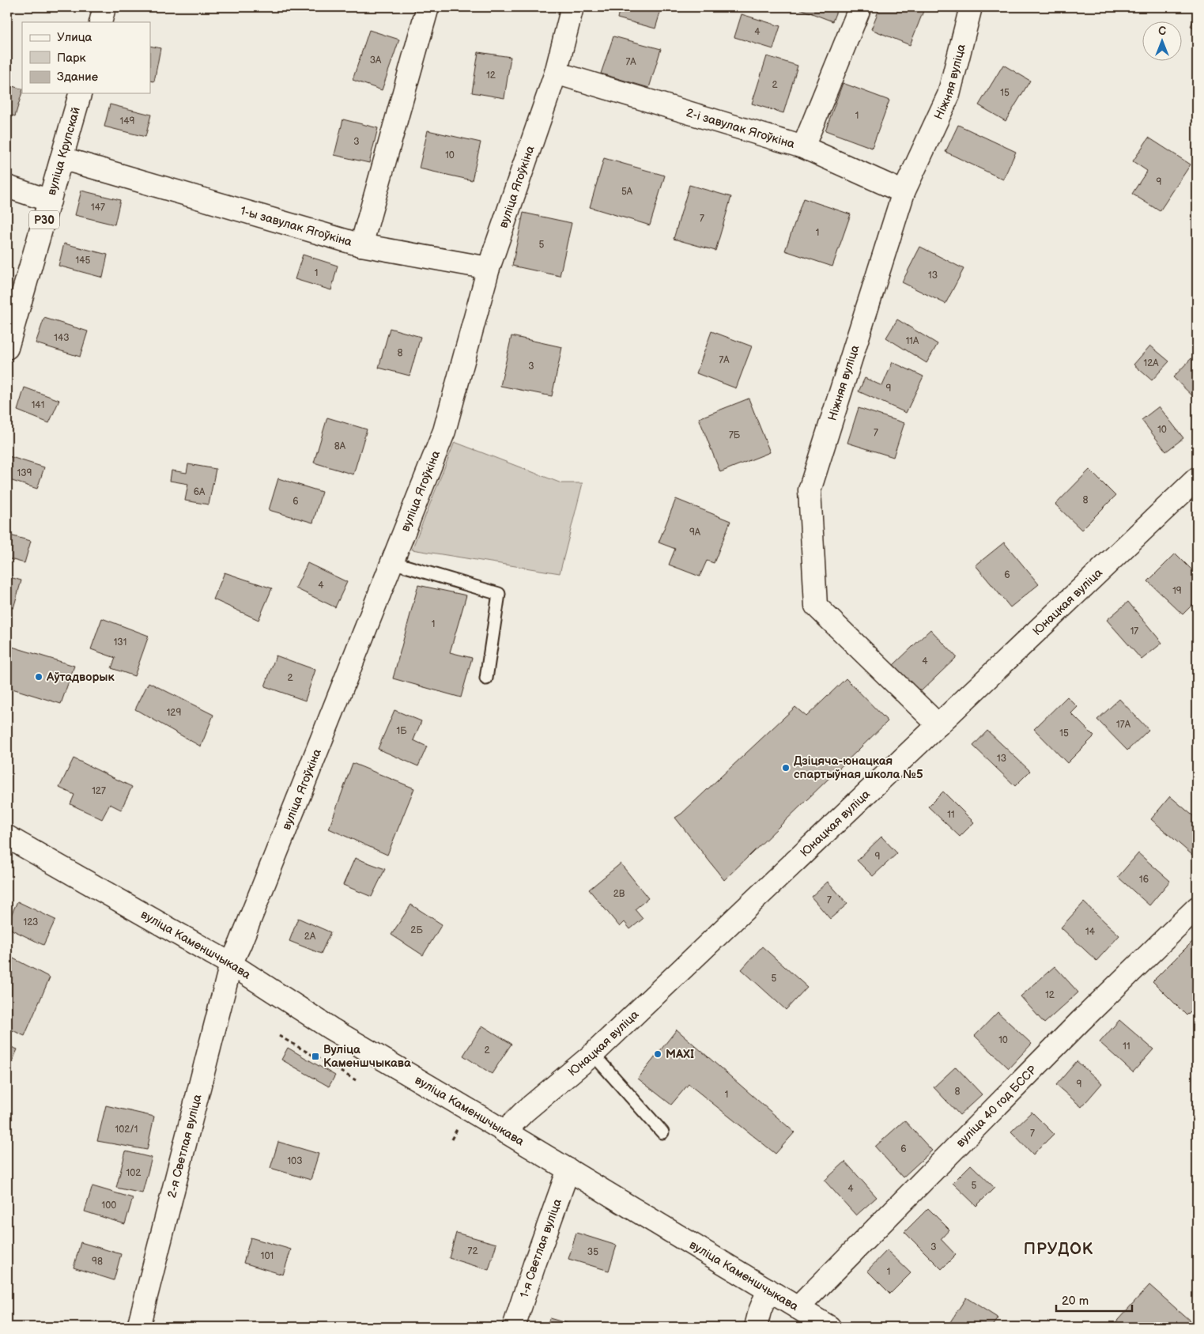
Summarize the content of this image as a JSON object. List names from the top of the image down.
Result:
{
  "streets": {
    "street": [
      "Ніжняя вуліца",
      "2-і завулак Ягоўкіна",
      "вуліца Крупскай",
      "вуліца Ягоўкіна",
      "Р30",
      "1-ы завулак Ягоўкіна",
      "Юнацкая вуліца",
      "вуліца Каменшчыкава",
      "вуліца 40 год БССР",
      "2-я Светлая вуліца",
      "1-я Светлая вуліца"
    ]
  },
  "crossings": [
    ["Ніжняя вуліца", "Юнацкая вуліца"],
    ["2-і завулак Ягоўкіна", "вуліца Ягоўкіна"],
    ["вуліца Крупскай", "1-ы завулак Ягоўкіна"],
    ["вуліца Ягоўкіна", "вуліца Каменшчыкава"],
    ["вуліца Ягоўкіна", "2-я Светлая вуліца"],
    ["Юнацкая вуліца", "вуліца Каменшчыкава"],
    ["вуліца Каменшчыкава", "вуліца 40 год БССР"],
    ["вуліца Каменшчыкава", "2-я Светлая вуліца"],
    ["вуліца Каменшчыкава", "1-я Светлая вуліца"]
  ],
  "districts": ["ПРУДОК"],
  "places": {
    "other": ["Аўтадворык", "Дзіцяча-юнацкая спартыўная школа №5", "MAXI"],
    "transit": ["Вуліца Каменшчыкава"]
  },
  "house_numbers": [
    "4",
    "3А",
    "7А",
    "12",
    "2",
    "15",
    "1",
    "149",
    "3",
    "10",
    "9",
    "5А",
    "147",
    "7",
    "1",
    "5",
    "145",
    "1",
    "13",
    "143",
    "11А",
    "8",
    "7А",
    "12А",
    "3",
    "9",
    "141",
    "10",
    "7",
    "7Б",
    "8А",
    "139",
    "6А",
    "8",
    "6",
    "9А",
    "6",
    "4",
    "19",
    "1",
    "17",
    "131",
    "4",
    "2",
    "129",
    "17А",
    "1Б",
    "15",
    "13",
    "127",
    "11",
    "9",
    "16",
    "2В",
    "7",
    "123",
    "2Б",
    "14",
    "2А",
    "5",
    "12",
    "10",
    "11",
    "2",
    "9",
    "8",
    "1",
    "102/1",
    "7",
    "6",
    "103",
    "102",
    "5",
    "4",
    "100",
    "3",
    "72",
    "35",
    "101",
    "98",
    "1"
  ],
  "legend": ["Улица", "Парк", "Здание"],
  "scale_bar": "20 m",
  "north": "top"
}
